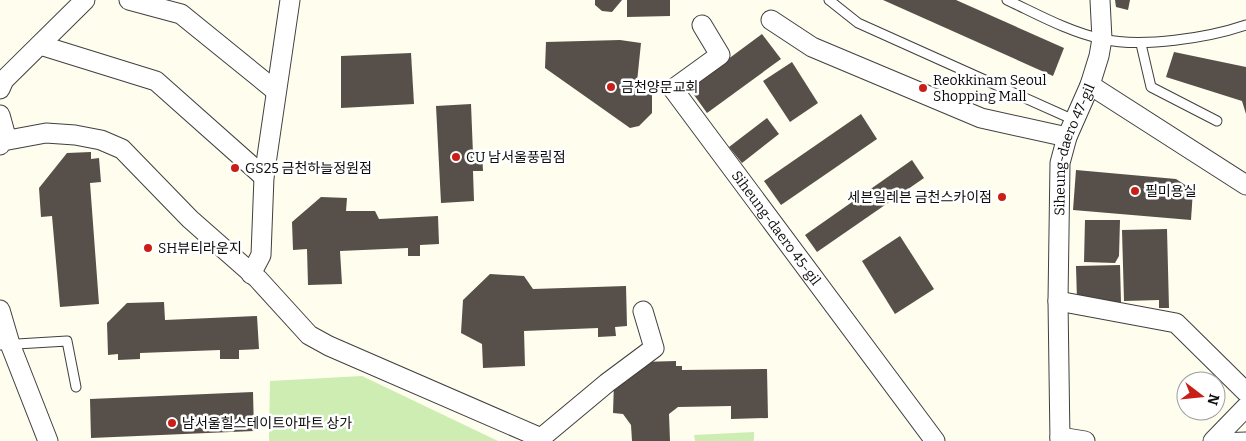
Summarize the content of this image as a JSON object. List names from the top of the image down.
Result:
{
  "streets": {
    "street": ["Siheung-daero 47-gil", "Siheung-daero 45-gil"]
  },
  "places": [
    "금천양문교회",
    "Reokkinam Seoul Shopping Mall",
    "CU 남서울풍림점",
    "GS25 금천하늘정원점",
    "필미용실",
    "세븐일레븐 금천스카이점",
    "SH뷰티라운지",
    "남서울힐스테이트아파트 상가"
  ],
  "north": "right"
}
